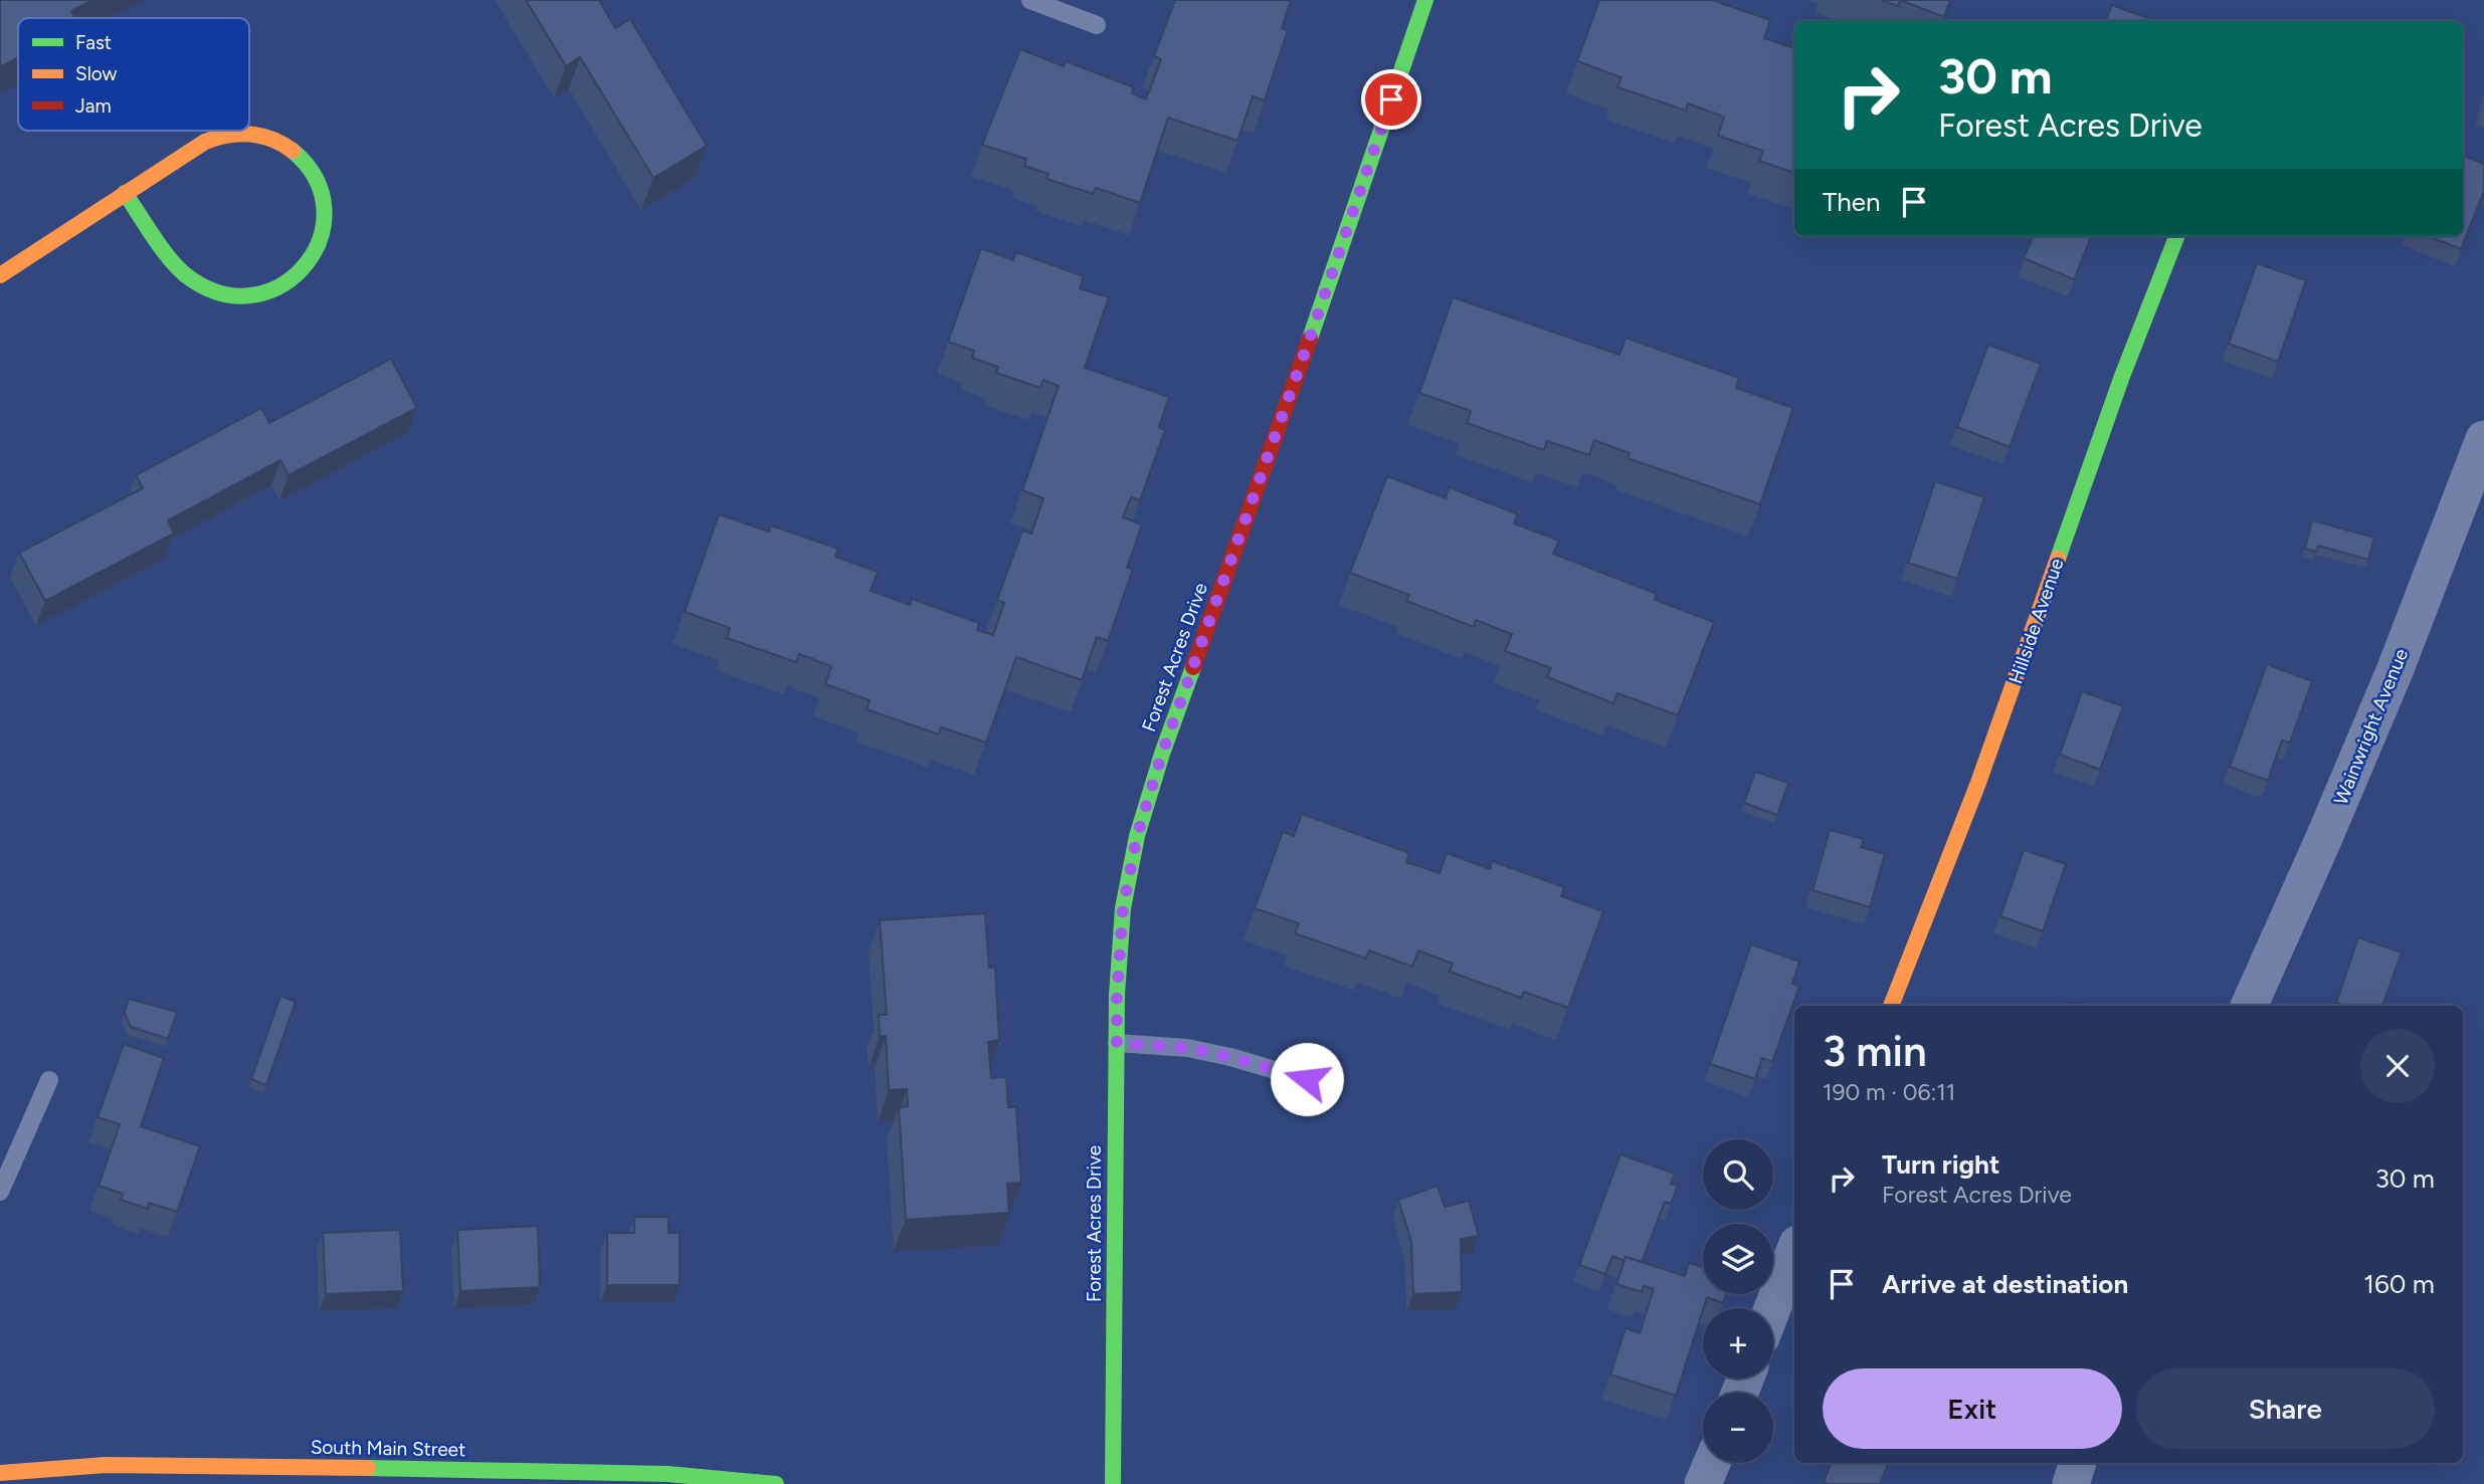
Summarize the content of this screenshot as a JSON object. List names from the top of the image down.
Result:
{
  "streets": {
    "street": [
      "Hillside Avenue",
      "Forest Acres Drive",
      "Wainwright Avenue",
      "South Main Street"
    ]
  },
  "legend": ["Fast", "Slow", "Jam"],
  "page": {
    "turn": ["30 m", "Forest Acres Drive"],
    "then": "Then",
    "heading": ["3 min", "190 m · 06:11"],
    "list": [
      {
        "name": "Turn right",
        "note": "Forest Acres Drive",
        "value": "30 m"
      },
      {
        "name": "Arrive at destination",
        "value": "160 m"
      }
    ],
    "map_buttons": ["+", "−"],
    "buttons": ["Exit", "Share"]
  }
}
